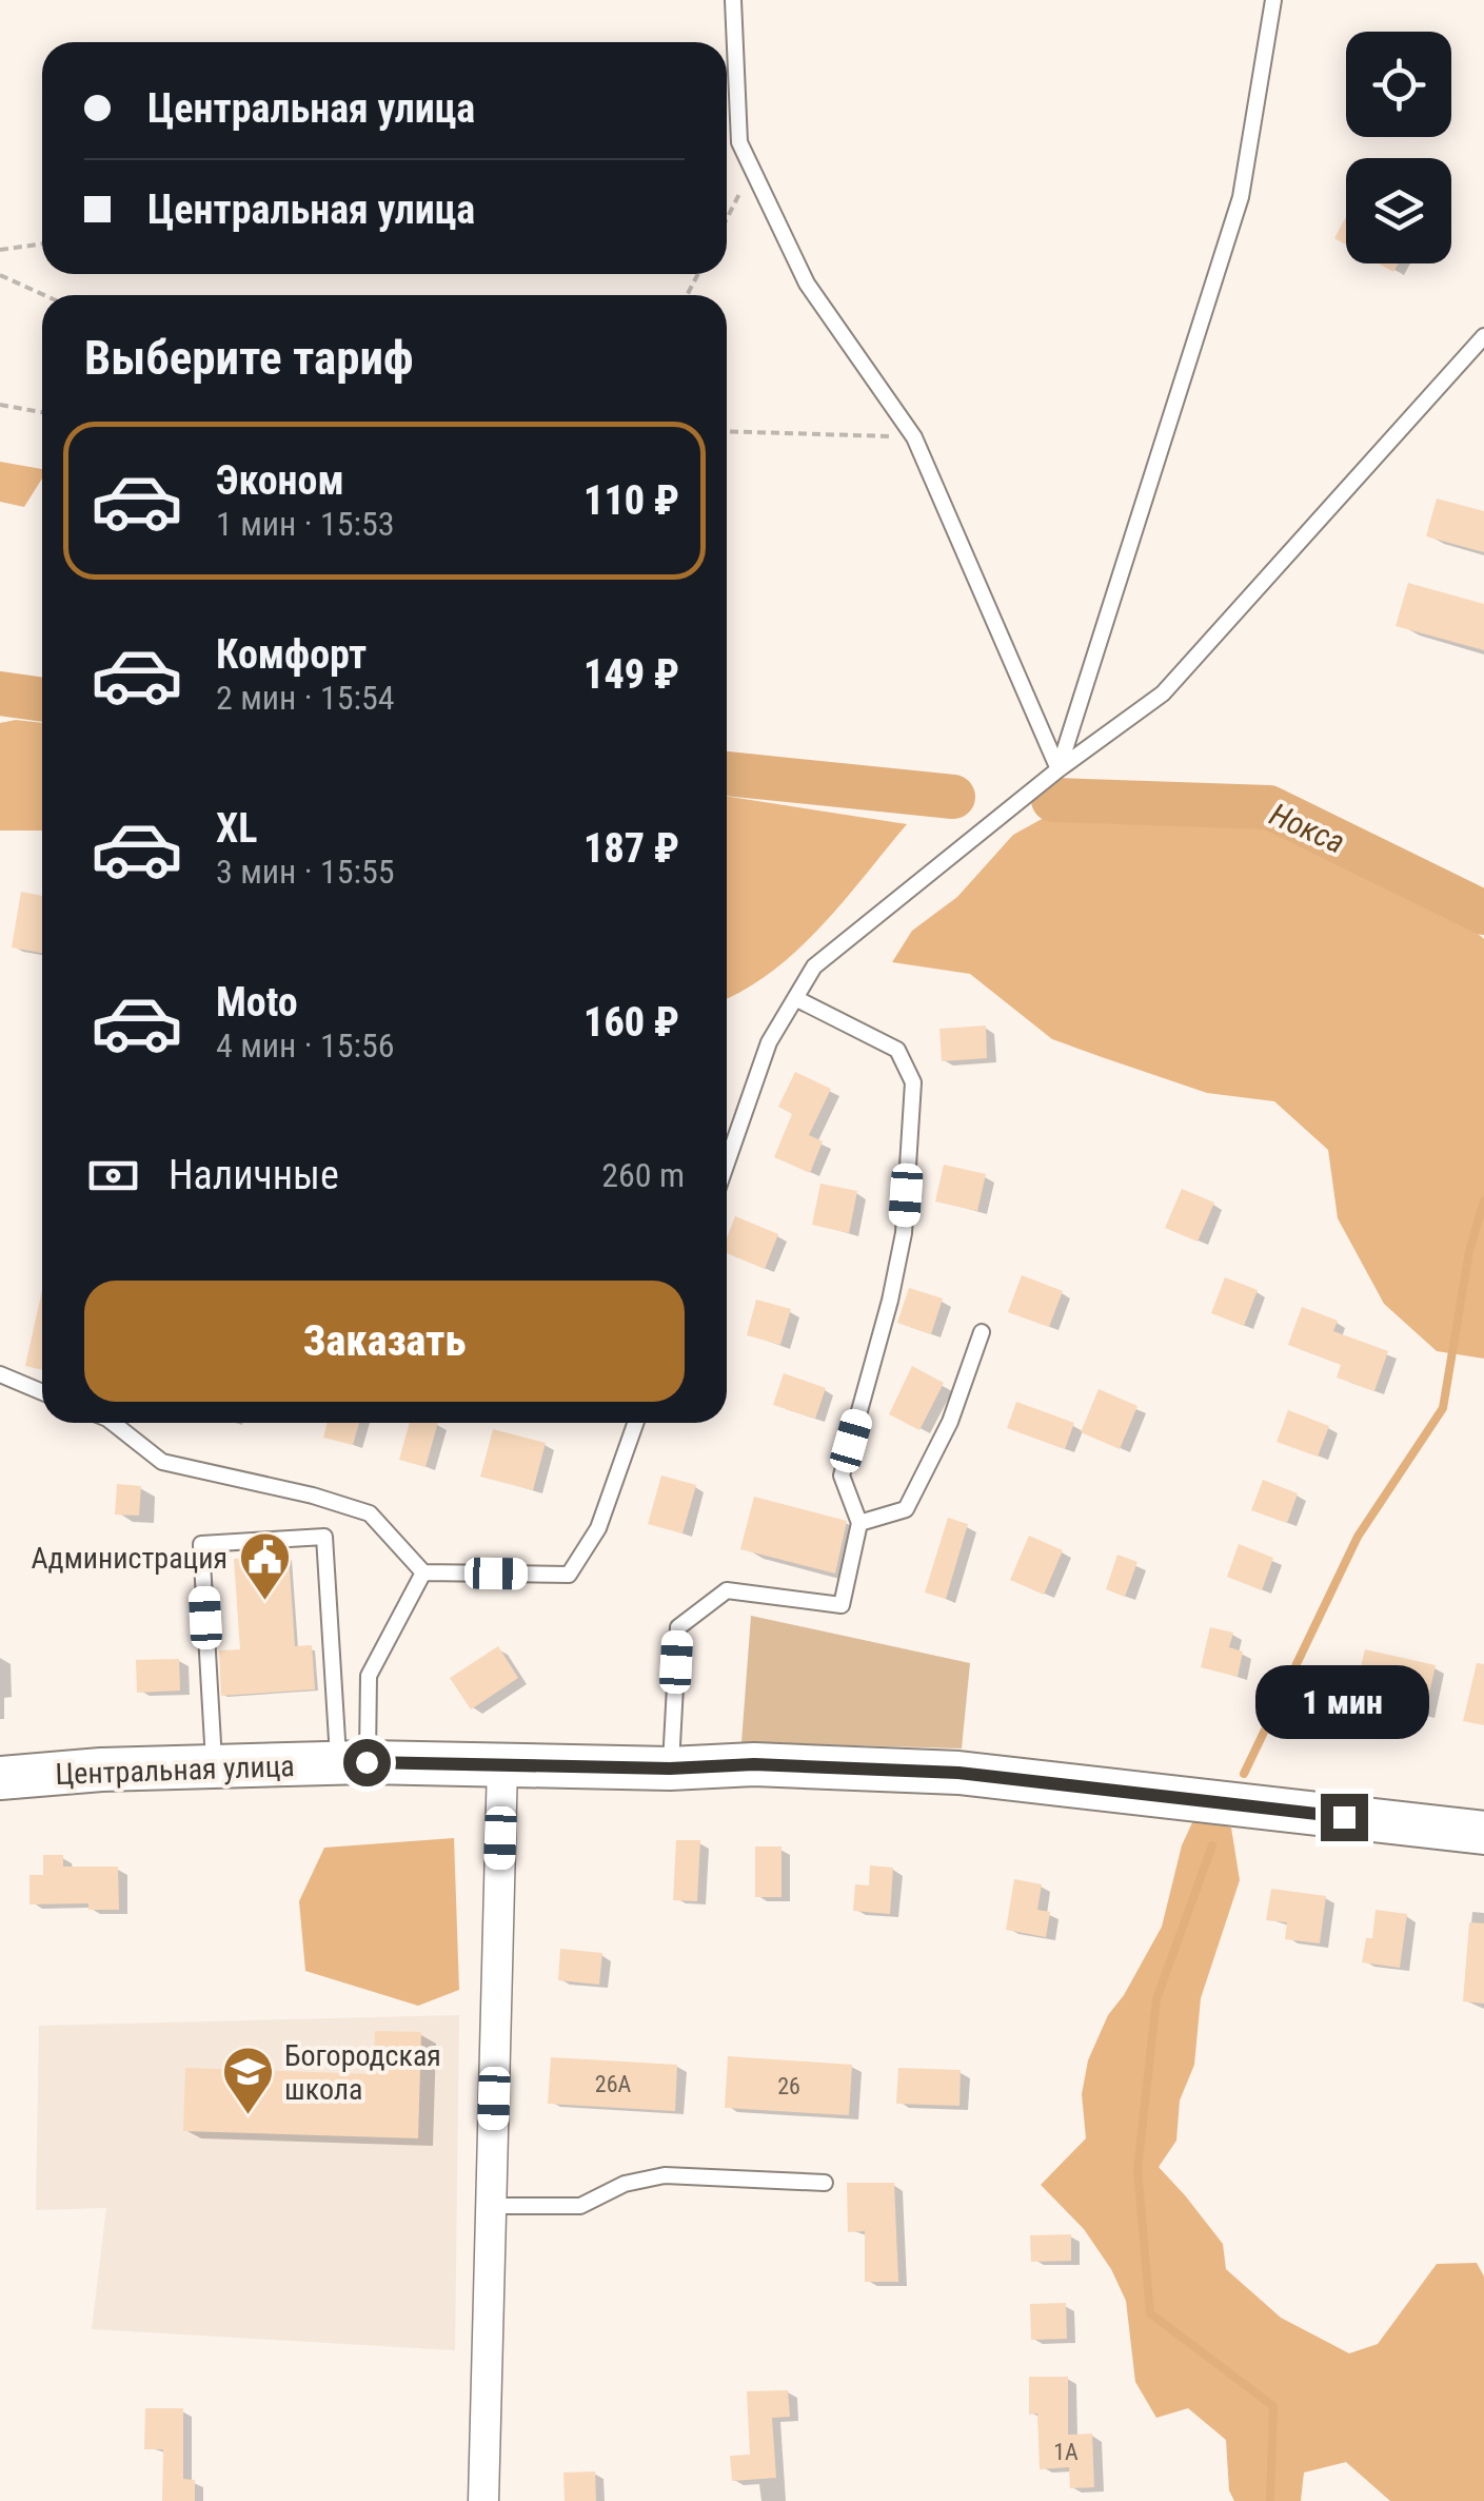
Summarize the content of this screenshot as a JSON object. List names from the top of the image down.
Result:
{
  "streets": {
    "street": ["Центральная улица"]
  },
  "water": ["Нокса"],
  "places": {
    "public building": ["Администрация"],
    "school or university": ["Богородская школа"]
  },
  "house_numbers": ["26А", "26", "1А"],
  "page": {
    "banner": ["Центральная улица", "Центральная улица"],
    "heading": "Выберите тариф",
    "list": [
      {
        "name": "Эконом",
        "note": "1 мин · 15:53",
        "value": "110 ₽"
      },
      {
        "name": "Комфорт",
        "note": "2 мин · 15:54",
        "value": "149 ₽"
      },
      {
        "name": "XL",
        "note": "3 мин · 15:55",
        "value": "187 ₽"
      },
      {
        "name": "Moto",
        "note": "4 мин · 15:56",
        "value": "160 ₽"
      }
    ],
    "pay": ["Наличные", "260 m"],
    "buttons": "Заказать",
    "bubble": "1 мин"
  }
}
